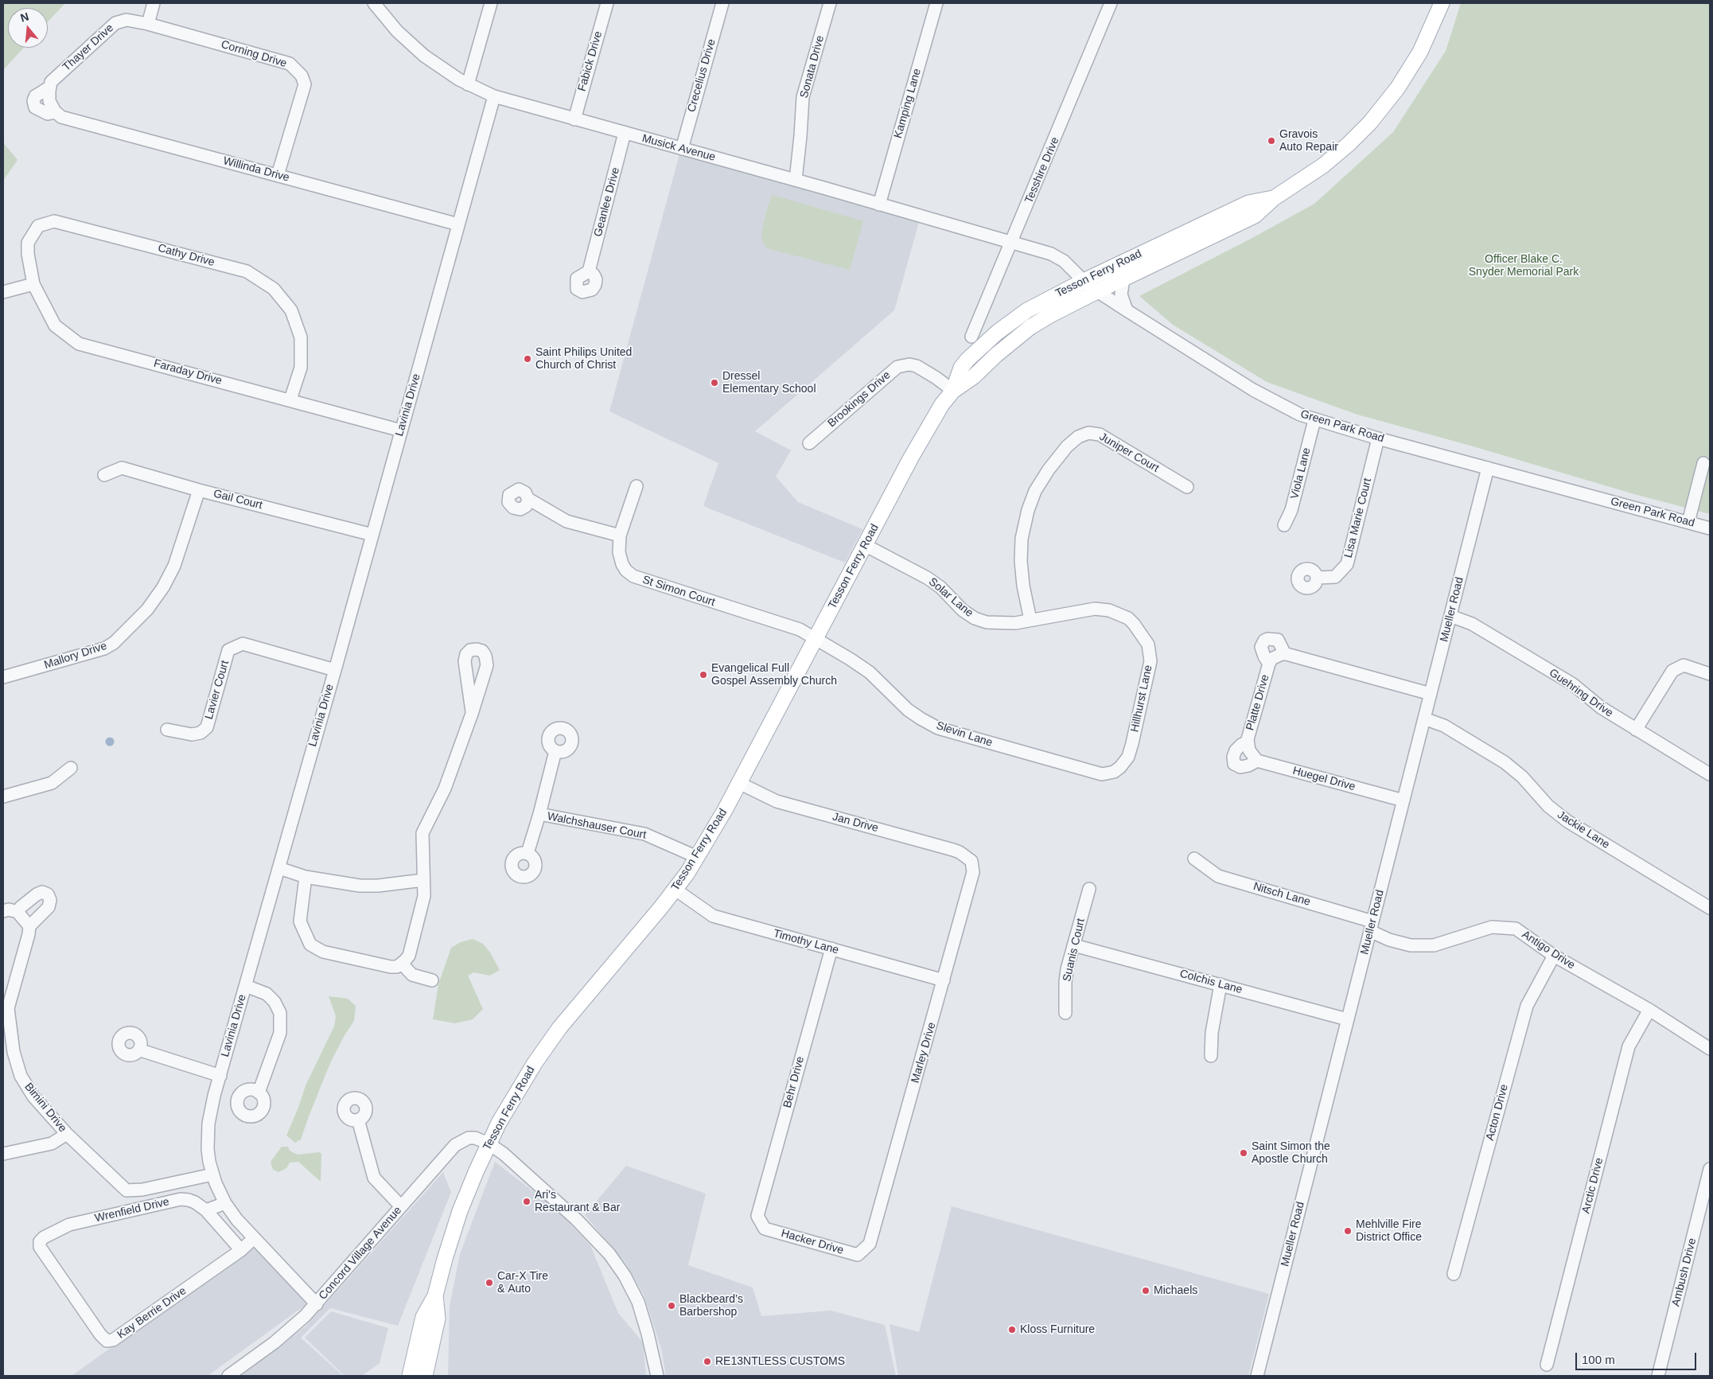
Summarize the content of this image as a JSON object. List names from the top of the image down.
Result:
{
  "streets": {
    "main road": ["Tesson Ferry Road"],
    "street": [
      "Thayer Drive",
      "Corning Drive",
      "Fabick Drive",
      "Sonata Drive",
      "Crecelius Drive",
      "Kamping Lane",
      "Musick Avenue",
      "Willinda Drive",
      "Tesshire Drive",
      "Geanlee Drive",
      "Cathy Drive",
      "Faraday Drive",
      "Brookings Drive",
      "Lavinia Drive",
      "Green Park Road",
      "Juniper Court",
      "Viola Lane",
      "Gail Court",
      "Lisa Marie Court",
      "St Simon Court",
      "Solar Lane",
      "Mueller Road",
      "Mallory Drive",
      "Lavier Court",
      "Guehring Drive",
      "Hillhurst Lane",
      "Platte Drive",
      "Slevin Lane",
      "Huegel Drive",
      "Jan Drive",
      "Walchshauser Court",
      "Jackie Lane",
      "Nitsch Lane",
      "Timothy Lane",
      "Suanis Court",
      "Antigo Drive",
      "Colchis Lane",
      "Marley Drive",
      "Behr Drive",
      "Bimini Drive",
      "Acton Drive",
      "Arctic Drive",
      "Wrenfield Drive",
      "Hacker Drive",
      "Concord Village Avenue",
      "Ambush Drive",
      "Kay Berrie Drive"
    ]
  },
  "crossings": [
    ["Thayer Drive", "Corning Drive"],
    ["Thayer Drive", "Willinda Drive"],
    ["Corning Drive", "Willinda Drive"],
    ["Fabick Drive", "Musick Avenue"],
    ["Sonata Drive", "Musick Avenue"],
    ["Crecelius Drive", "Musick Avenue"],
    ["Kamping Lane", "Musick Avenue"],
    ["Musick Avenue", "Tesshire Drive"],
    ["Musick Avenue", "Geanlee Drive"],
    ["Musick Avenue", "Lavinia Drive"],
    ["Musick Avenue", "Green Park Road"],
    ["Willinda Drive", "Lavinia Drive"],
    ["Tesshire Drive", "Green Park Road"],
    ["Cathy Drive", "Faraday Drive"],
    ["Tesson Ferry Road", "Brookings Drive"],
    ["Tesson Ferry Road", "Green Park Road"],
    ["Tesson Ferry Road", "St Simon Court"],
    ["Tesson Ferry Road", "Solar Lane"],
    ["Tesson Ferry Road", "Slevin Lane"],
    ["Tesson Ferry Road", "Jan Drive"],
    ["Tesson Ferry Road", "Walchshauser Court"],
    ["Tesson Ferry Road", "Timothy Lane"],
    ["Tesson Ferry Road", "Concord Village Avenue"],
    ["Faraday Drive", "Lavinia Drive"],
    ["Lavinia Drive", "Gail Court"],
    ["Lavinia Drive", "Lavier Court"],
    ["Lavinia Drive", "Bimini Drive"],
    ["Lavinia Drive", "Concord Village Avenue"],
    ["Lavinia Drive", "Kay Berrie Drive"],
    ["Green Park Road", "Viola Lane"],
    ["Green Park Road", "Lisa Marie Court"],
    ["Green Park Road", "Mueller Road"],
    ["Juniper Court", "Solar Lane"],
    ["Gail Court", "Mallory Drive"],
    ["St Simon Court", "Slevin Lane"],
    ["Solar Lane", "Hillhurst Lane"],
    ["Mueller Road", "Guehring Drive"],
    ["Mueller Road", "Platte Drive"],
    ["Mueller Road", "Huegel Drive"],
    ["Mueller Road", "Jackie Lane"],
    ["Mueller Road", "Nitsch Lane"],
    ["Mueller Road", "Antigo Drive"],
    ["Mueller Road", "Colchis Lane"],
    ["Hillhurst Lane", "Slevin Lane"],
    ["Platte Drive", "Huegel Drive"],
    ["Jan Drive", "Marley Drive"],
    ["Nitsch Lane", "Antigo Drive"],
    ["Timothy Lane", "Marley Drive"],
    ["Timothy Lane", "Behr Drive"],
    ["Suanis Court", "Colchis Lane"],
    ["Antigo Drive", "Acton Drive"],
    ["Antigo Drive", "Arctic Drive"],
    ["Marley Drive", "Hacker Drive"],
    ["Behr Drive", "Hacker Drive"],
    ["Wrenfield Drive", "Kay Berrie Drive"]
  ],
  "parks": ["Officer Blake C. Snyder Memorial Park"],
  "places": [
    "Gravois Auto Repair",
    "Saint Philips United Church of Christ",
    "Dressel Elementary School",
    "Evangelical Full Gospel Assembly Church",
    "Saint Simon the Apostle Church",
    "Ari’s Restaurant & Bar",
    "Mehlville Fire District Office",
    "Car-X Tire & Auto",
    "Michaels",
    "Blackbeard’s Barbershop",
    "Kloss Furniture",
    "RE13NTLESS CUSTOMS"
  ],
  "scale_bar": "100 m",
  "north": "top"
}
